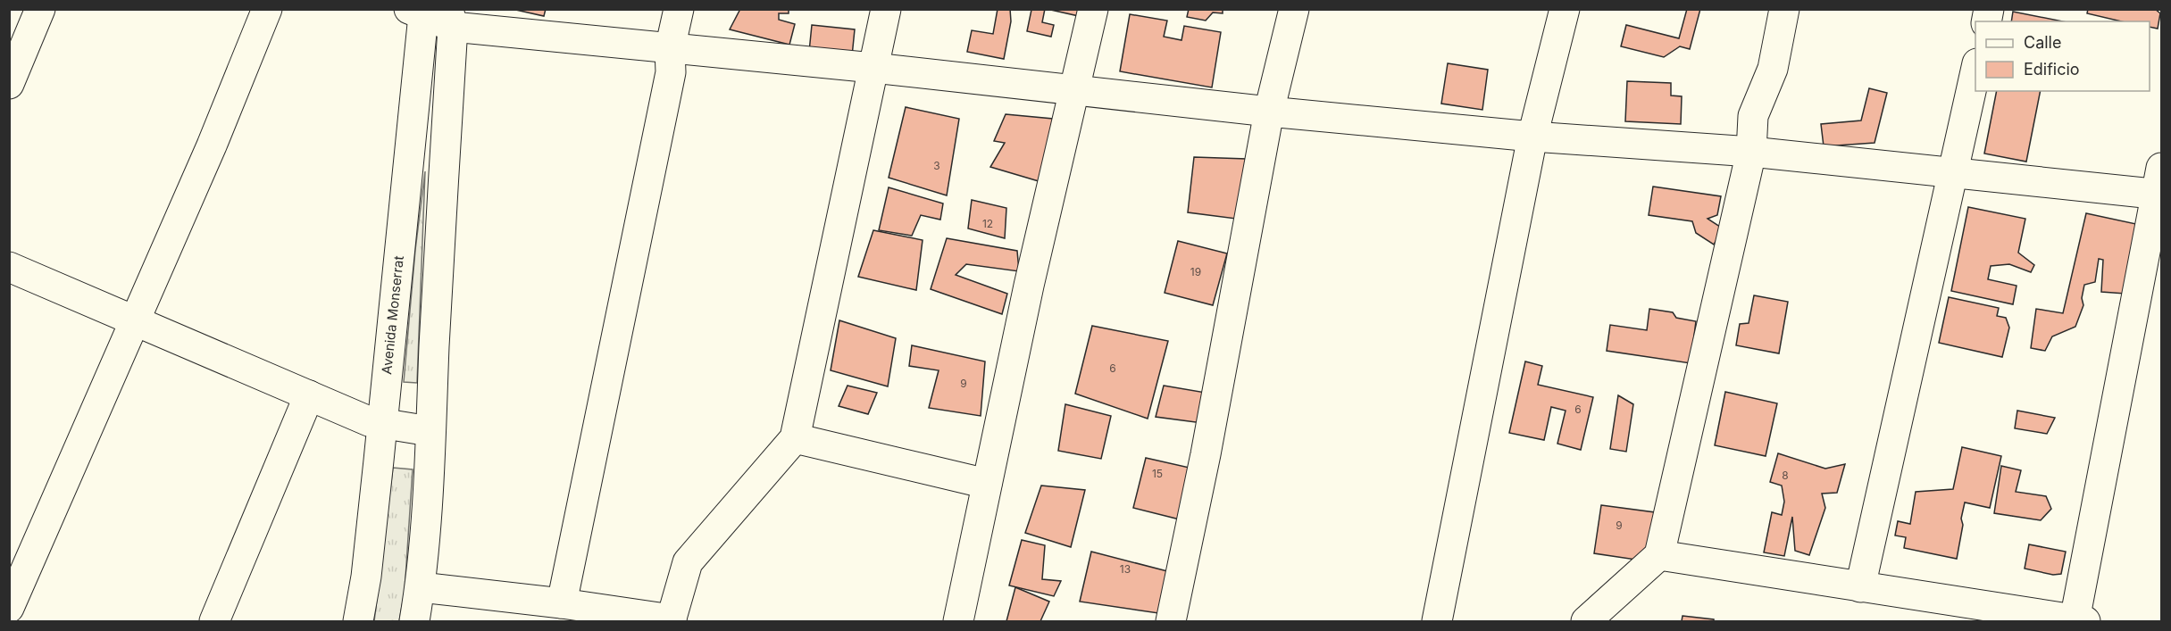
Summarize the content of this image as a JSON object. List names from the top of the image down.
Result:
{
  "streets": {
    "street": ["Avenida Monserrat"]
  },
  "house_numbers": [
    "3",
    "12",
    "19",
    "6",
    "9",
    "6",
    "15",
    "8",
    "9",
    "13"
  ],
  "legend": ["Calle", "Edificio"]
}
